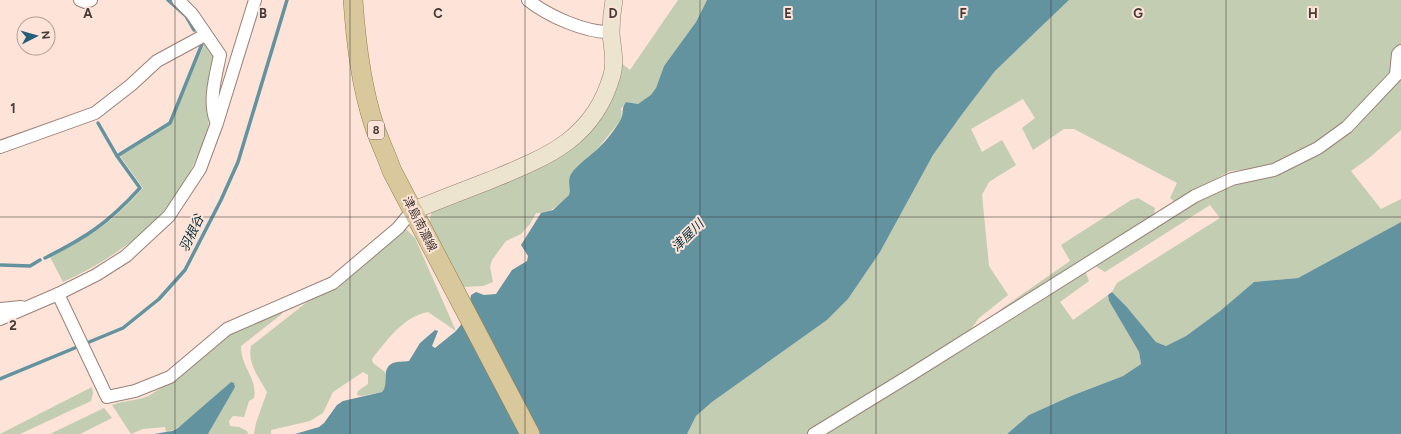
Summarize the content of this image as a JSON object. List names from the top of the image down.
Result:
{
  "streets": {
    "main road": ["8", "津島南濃線"]
  },
  "water": ["羽根谷", "津屋川"],
  "north": "right",
  "grid": {
    "columns": [
      "A",
      "B",
      "C",
      "D",
      "E",
      "F",
      "G",
      "H"
    ],
    "rows": ["1", "2"]
  }
}
